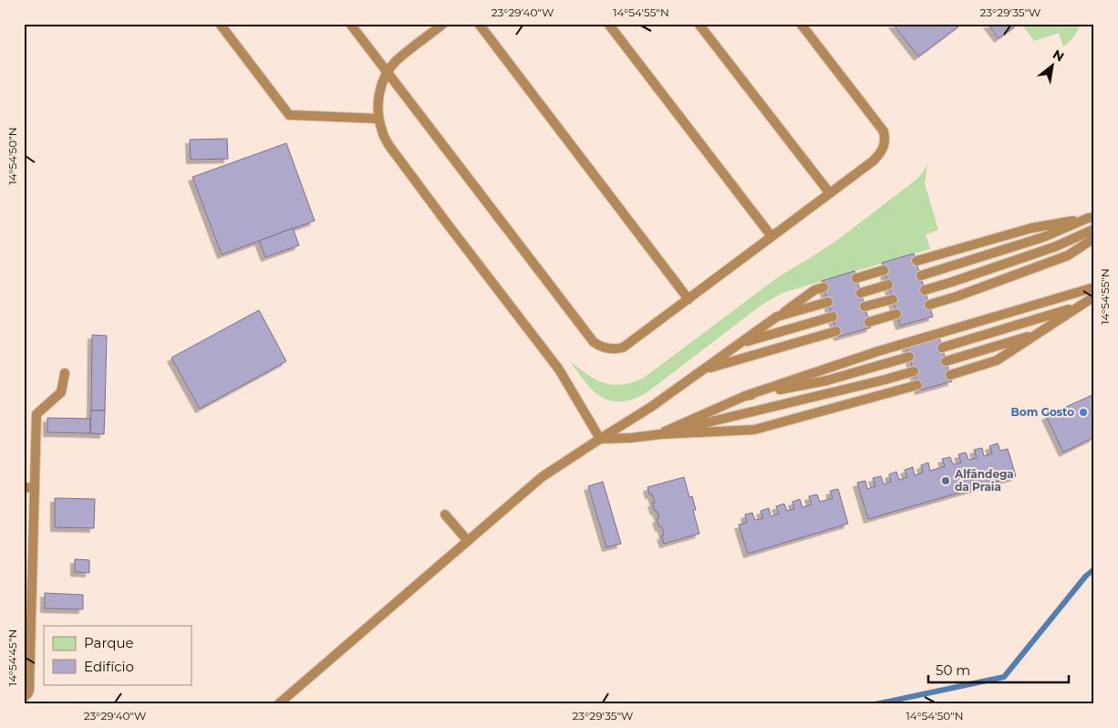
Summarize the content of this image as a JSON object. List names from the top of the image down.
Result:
{
  "places": ["Bom Gosto", "Alfândega da Praia"],
  "legend": ["Parque", "Edifício"],
  "scale_bar": "50 m",
  "north": "top right",
  "coordinates": [
    "23°29'40\"W",
    "14°54'55\"N",
    "23°29'35\"W",
    "14°54'50\"N",
    "14°54'45\"N"
  ]
}
